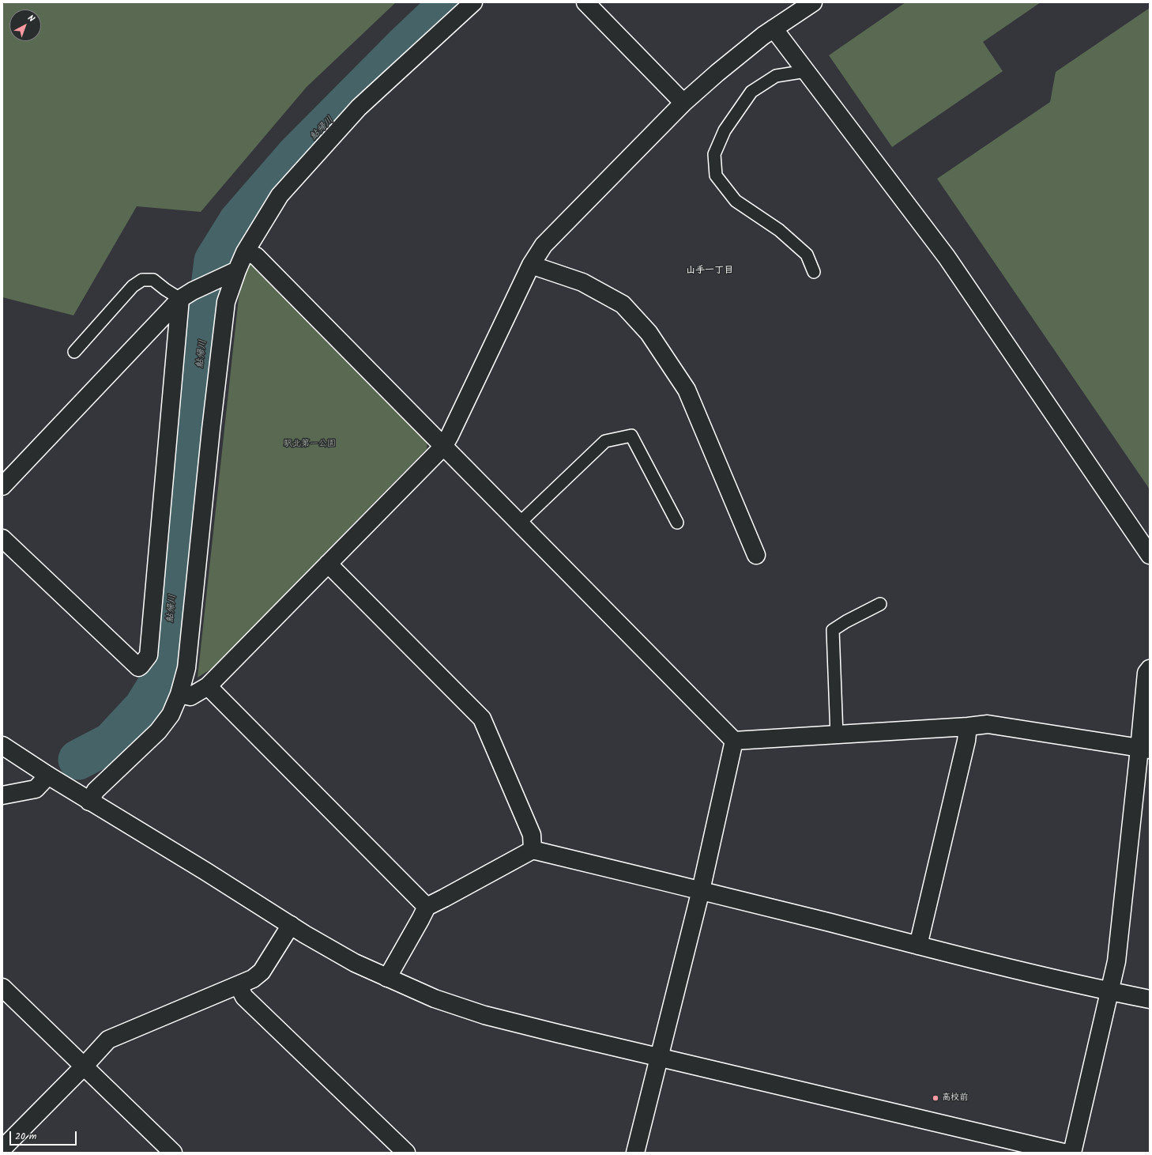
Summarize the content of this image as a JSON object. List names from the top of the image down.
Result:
{
  "districts": ["山手一丁目"],
  "water": ["鮎帰川"],
  "parks": ["駅北第一公園"],
  "places": ["高校前"],
  "scale_bar": "20 m",
  "north": "top right"
}
